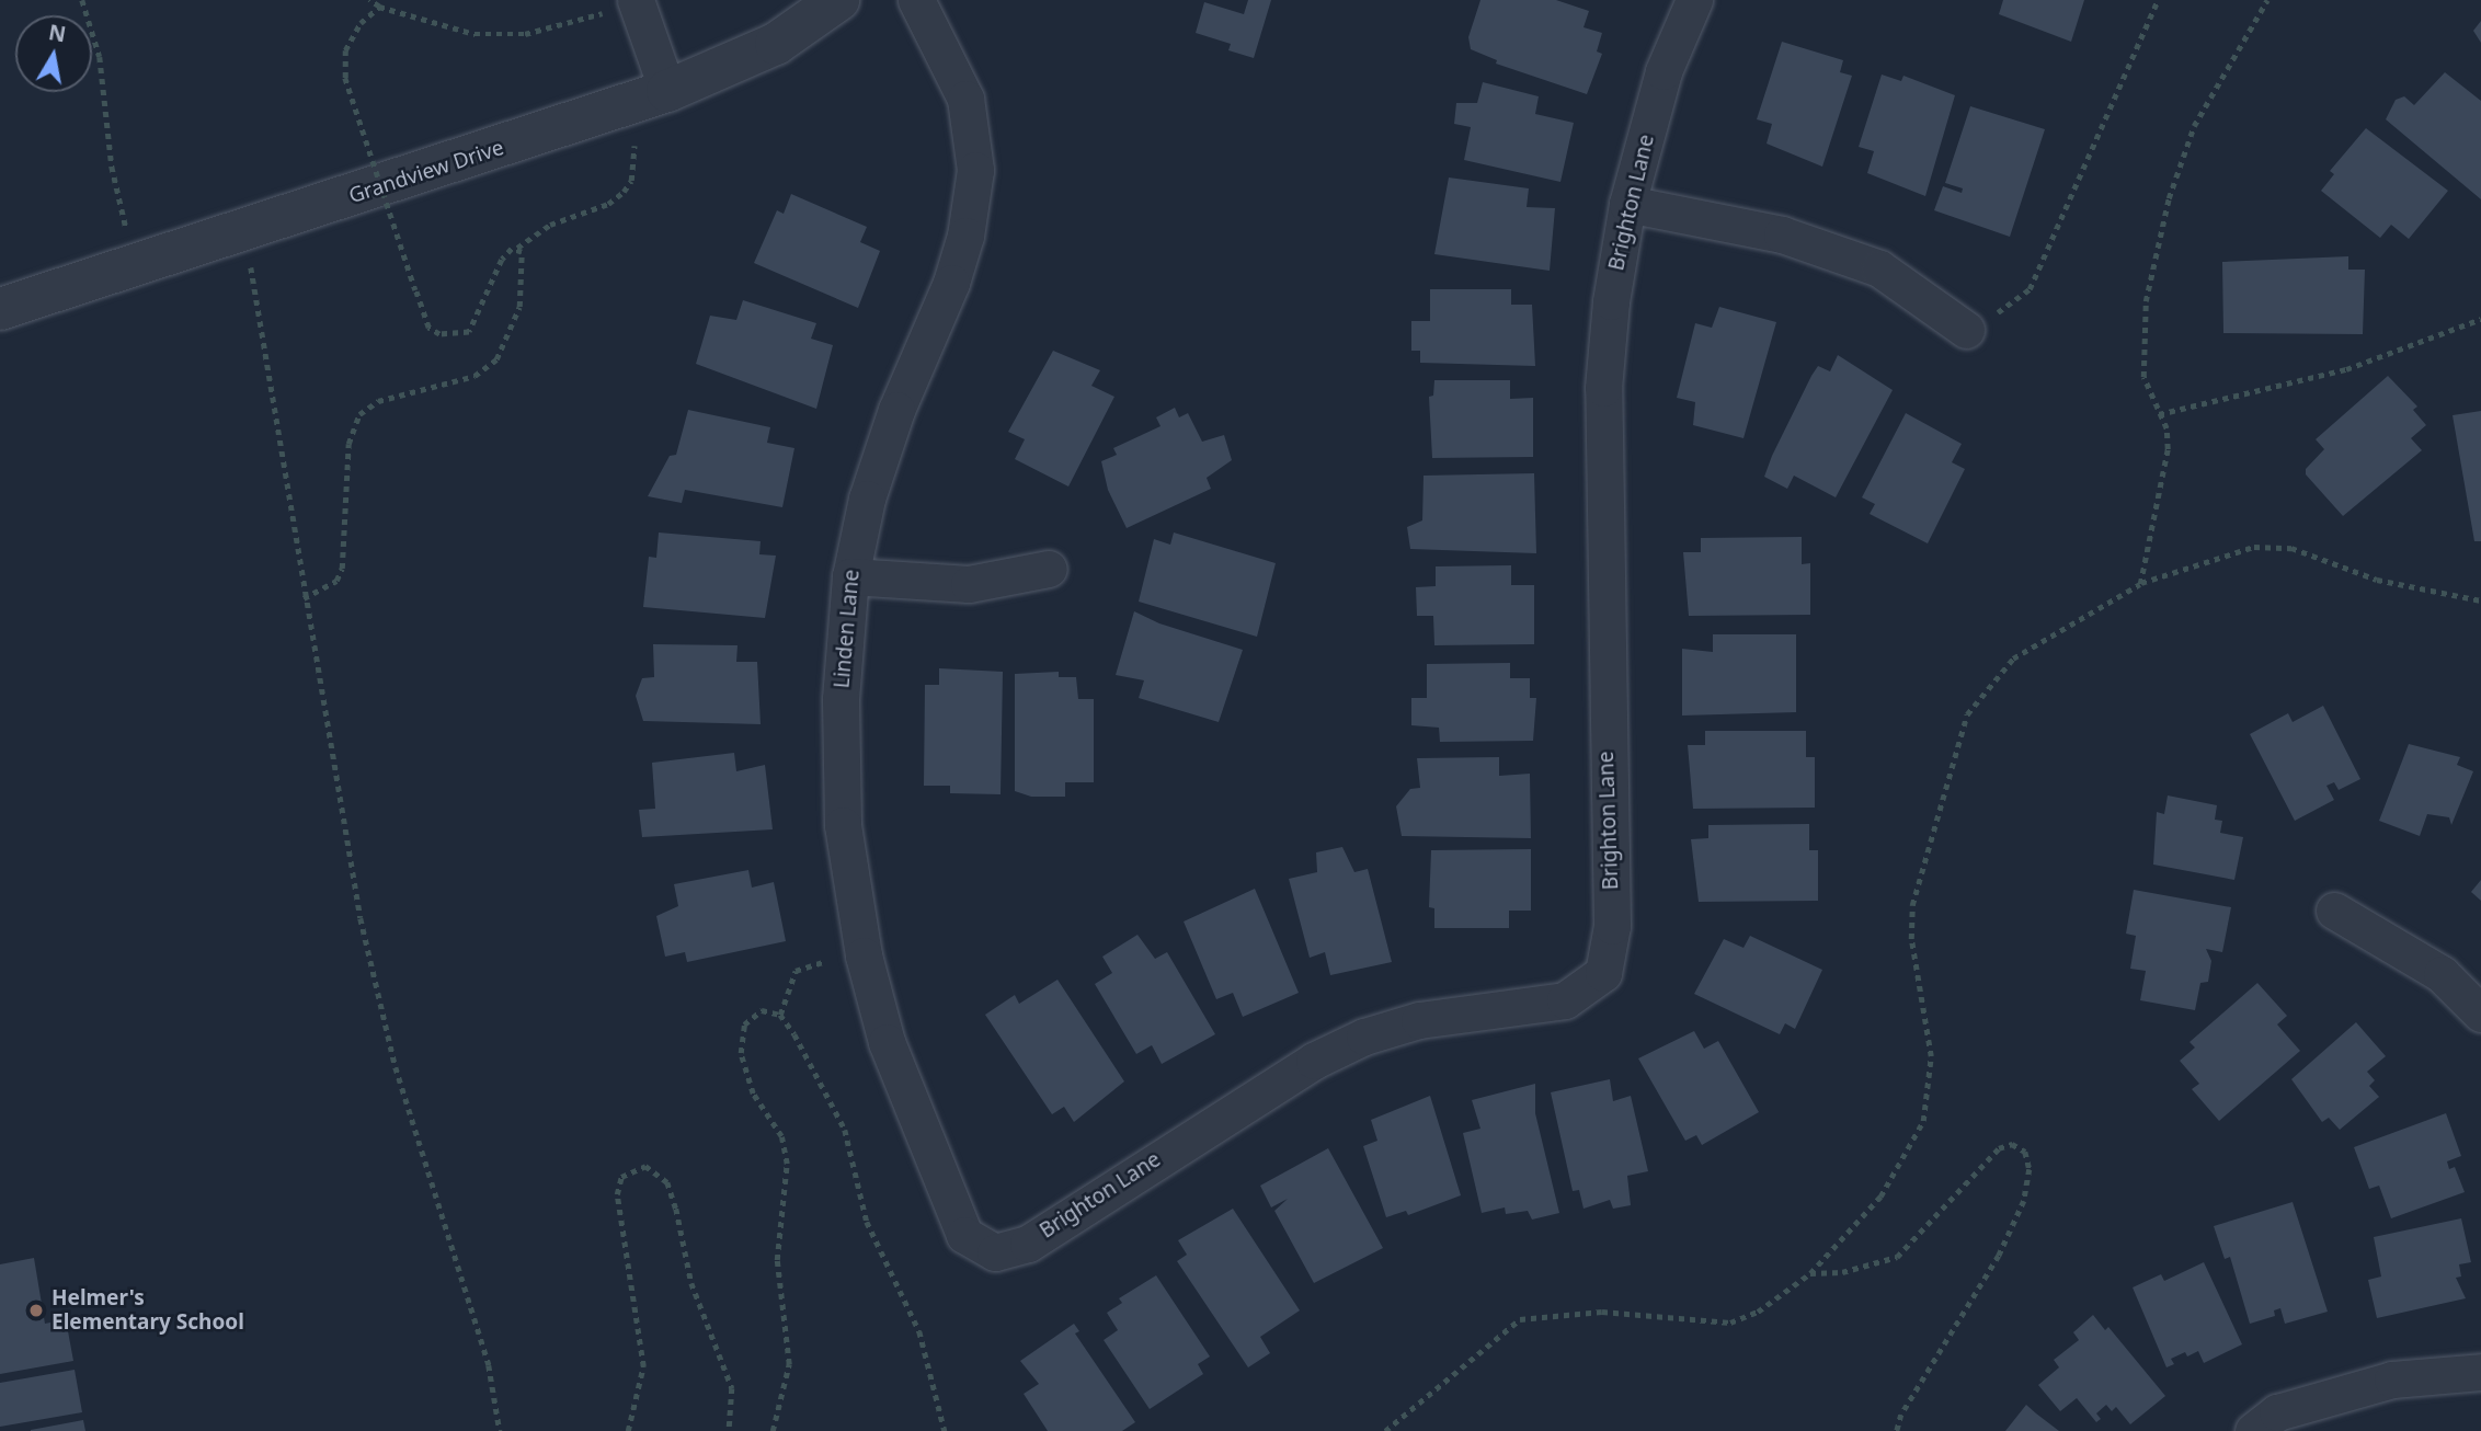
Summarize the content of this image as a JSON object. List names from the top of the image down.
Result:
{
  "streets": {
    "street": ["Grandview Drive", "Brighton Lane", "Linden Lane"]
  },
  "crossings": [
    ["Brighton Lane", "Linden Lane"]
  ],
  "places": ["Helmer's Elementary School"],
  "north": "top"
}
